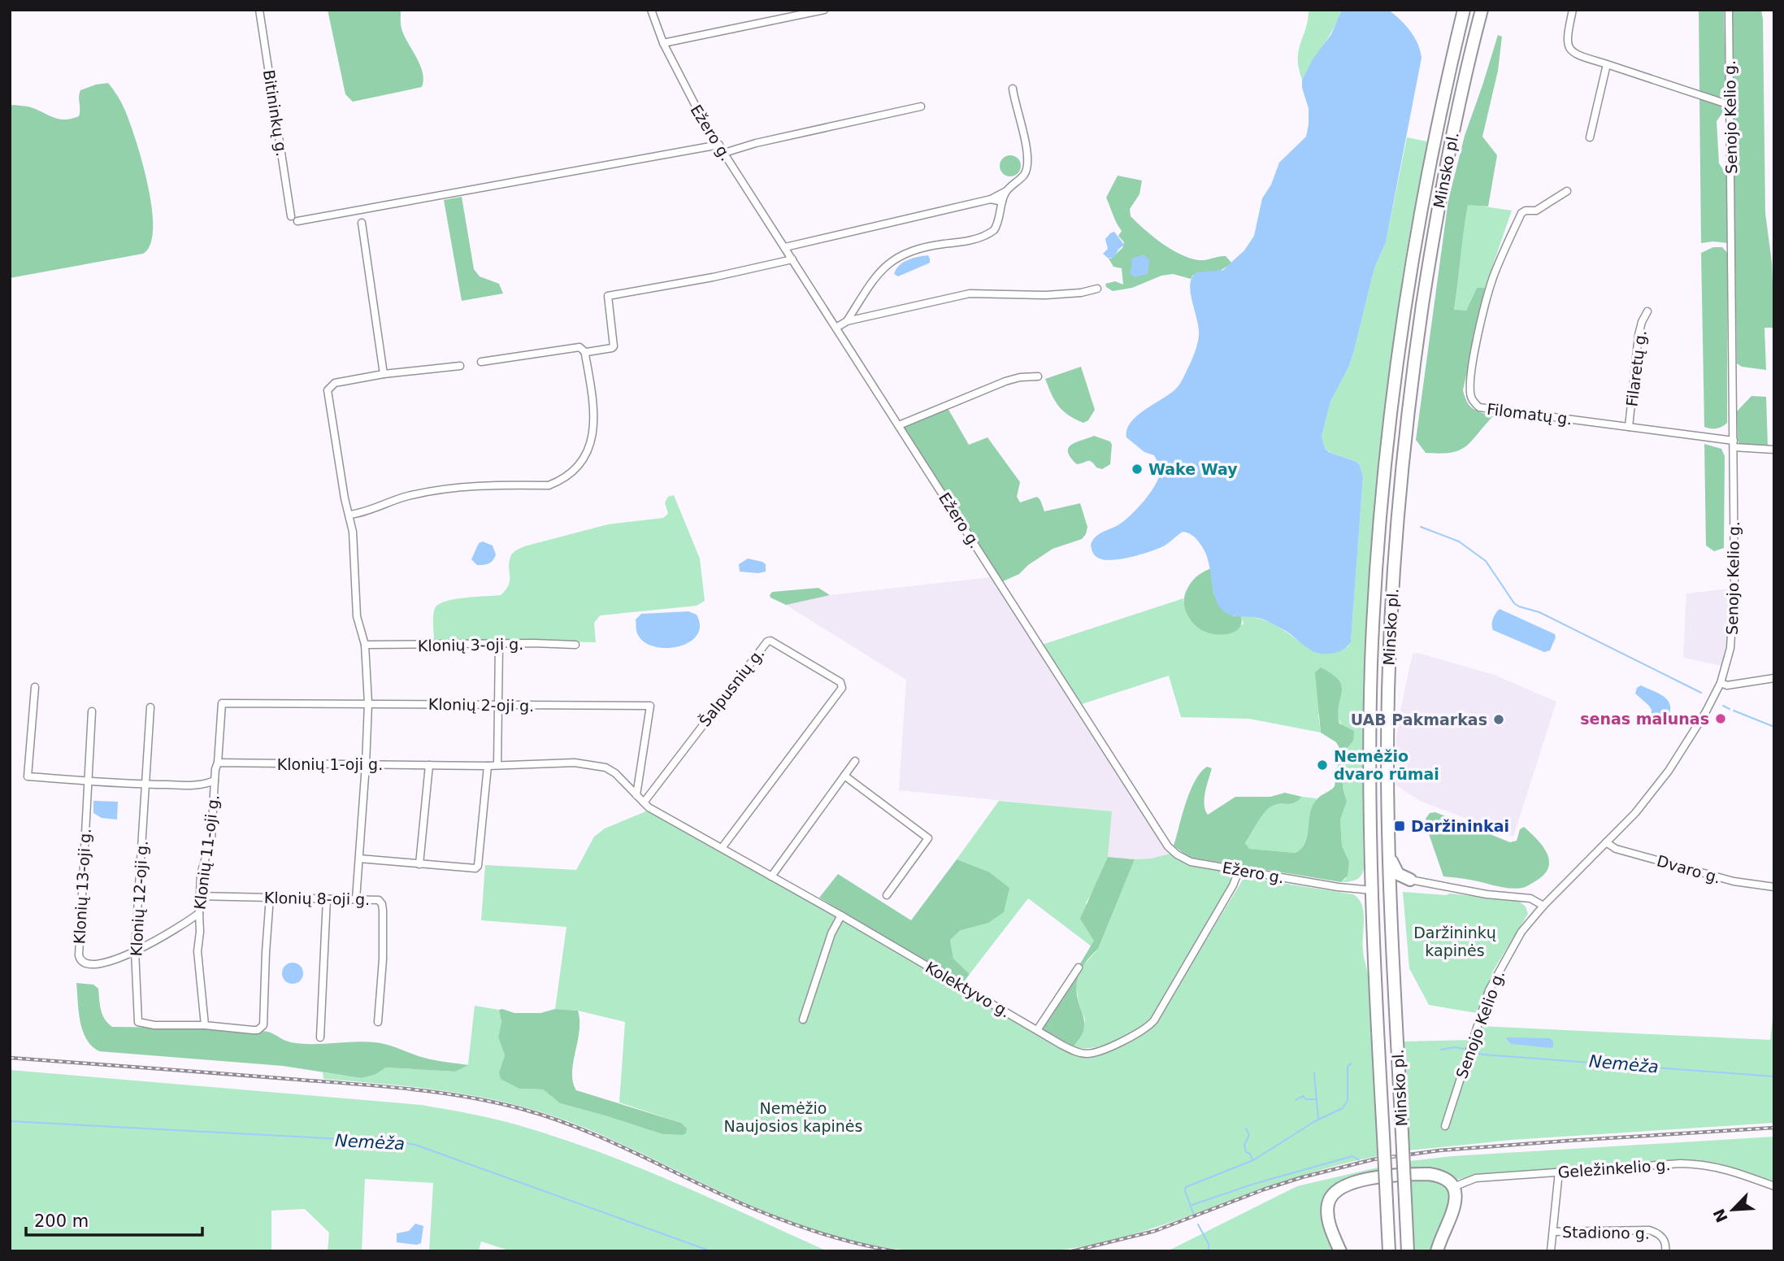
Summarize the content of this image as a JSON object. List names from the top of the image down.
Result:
{
  "streets": {
    "highway": ["Minsko pl."],
    "street": [
      "Bitininkų g.",
      "Senojo Kelio g.",
      "Ežero g.",
      "Filaretų g.",
      "Filomatų g.",
      "Klonių 3-oji g.",
      "Šalpusnių g.",
      "Klonių 2-oji g.",
      "Klonių 1-oji g.",
      "Klonių 11-oji g.",
      "Dvaro g.",
      "Klonių 13-oji g.",
      "Klonių 12-oji g.",
      "Klonių 8-oji g.",
      "Kolektyvo g.",
      "Geležinkelio g.",
      "Stadiono g."
    ]
  },
  "crossings": [
    ["Bitininkų g.", "Ežero g."],
    ["Senojo Kelio g.", "Filomatų g."],
    ["Senojo Kelio g.", "Dvaro g."],
    ["Ežero g.", "Minsko pl."],
    ["Ežero g.", "Kolektyvo g."],
    ["Filaretų g.", "Filomatų g."],
    ["Šalpusnių g.", "Kolektyvo g."],
    ["Klonių 2-oji g.", "Klonių 1-oji g."],
    ["Klonių 2-oji g.", "Kolektyvo g."],
    ["Klonių 1-oji g.", "Kolektyvo g."],
    ["Klonių 11-oji g.", "Klonių 13-oji g."],
    ["Klonių 11-oji g.", "Klonių 12-oji g."],
    ["Klonių 11-oji g.", "Klonių 8-oji g."],
    ["Klonių 13-oji g.", "Klonių 12-oji g."]
  ],
  "water": ["Nemėža"],
  "parks": ["Daržininkų kapinės", "Nemėžio Naujosios kapinės"],
  "places": {
    "other": [
      "Wake Way",
      "senas malunas",
      "UAB Pakmarkas",
      "Nemėžio dvaro rūmai"
    ],
    "transit": ["Daržininkai"]
  },
  "scale_bar": "200 m",
  "north": "bottom left"
}
